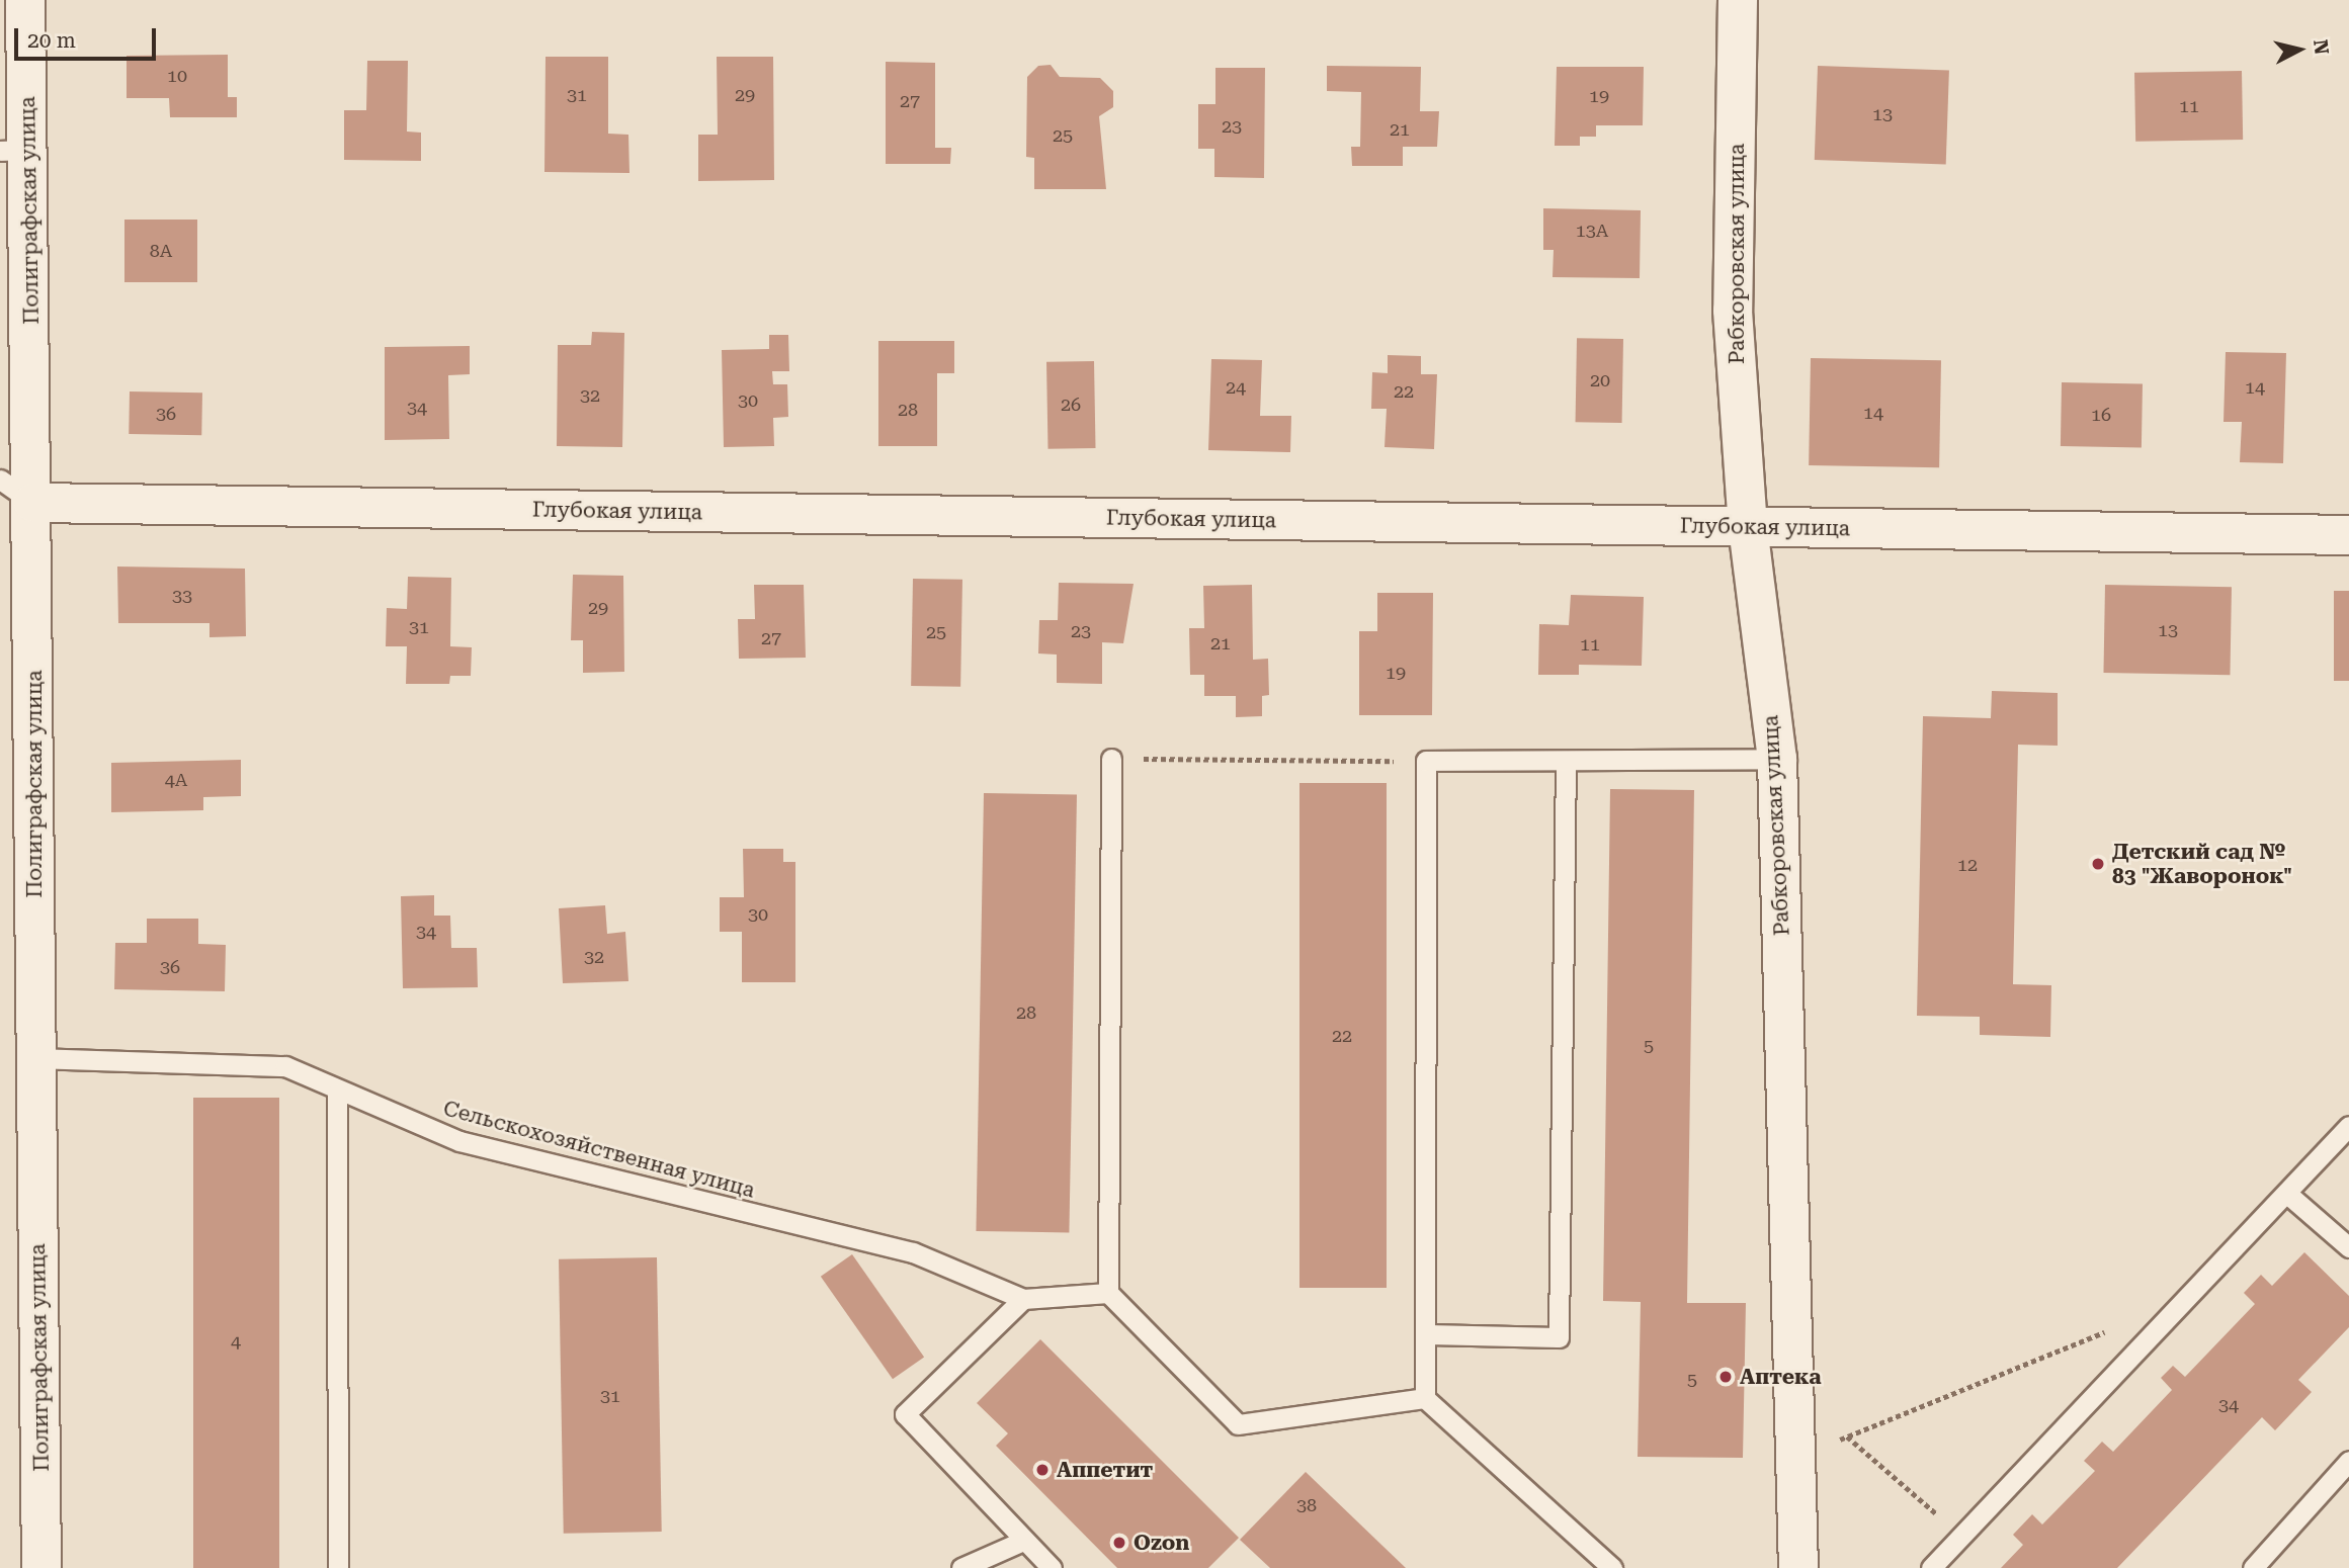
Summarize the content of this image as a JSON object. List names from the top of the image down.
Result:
{
  "streets": {
    "street": ["Полиграфская улица", "Рабкоровская улица", "Глубокая улица"],
    "lane": ["Сельскохозяйственная улица"]
  },
  "crossings": [
    ["Полиграфская улица", "Глубокая улица"],
    ["Полиграфская улица", "Сельскохозяйственная улица"],
    ["Рабкоровская улица", "Глубокая улица"]
  ],
  "places": [
    "Детский сад № 83 \"Жаворонок\"",
    "Аптека",
    "Аппетит",
    "Ozon"
  ],
  "house_numbers": [
    "10",
    "31",
    "29",
    "19",
    "27",
    "11",
    "13",
    "23",
    "21",
    "25",
    "13А",
    "8А",
    "20",
    "24",
    "14",
    "22",
    "32",
    "30",
    "26",
    "34",
    "28",
    "14",
    "36",
    "16",
    "33",
    "29",
    "31",
    "13",
    "23",
    "25",
    "27",
    "21",
    "11",
    "19",
    "4А",
    "12",
    "30",
    "34",
    "32",
    "36",
    "28",
    "22",
    "5",
    "4",
    "5",
    "31",
    "34",
    "38"
  ],
  "scale_bar": "20 m",
  "north": "right"
}
